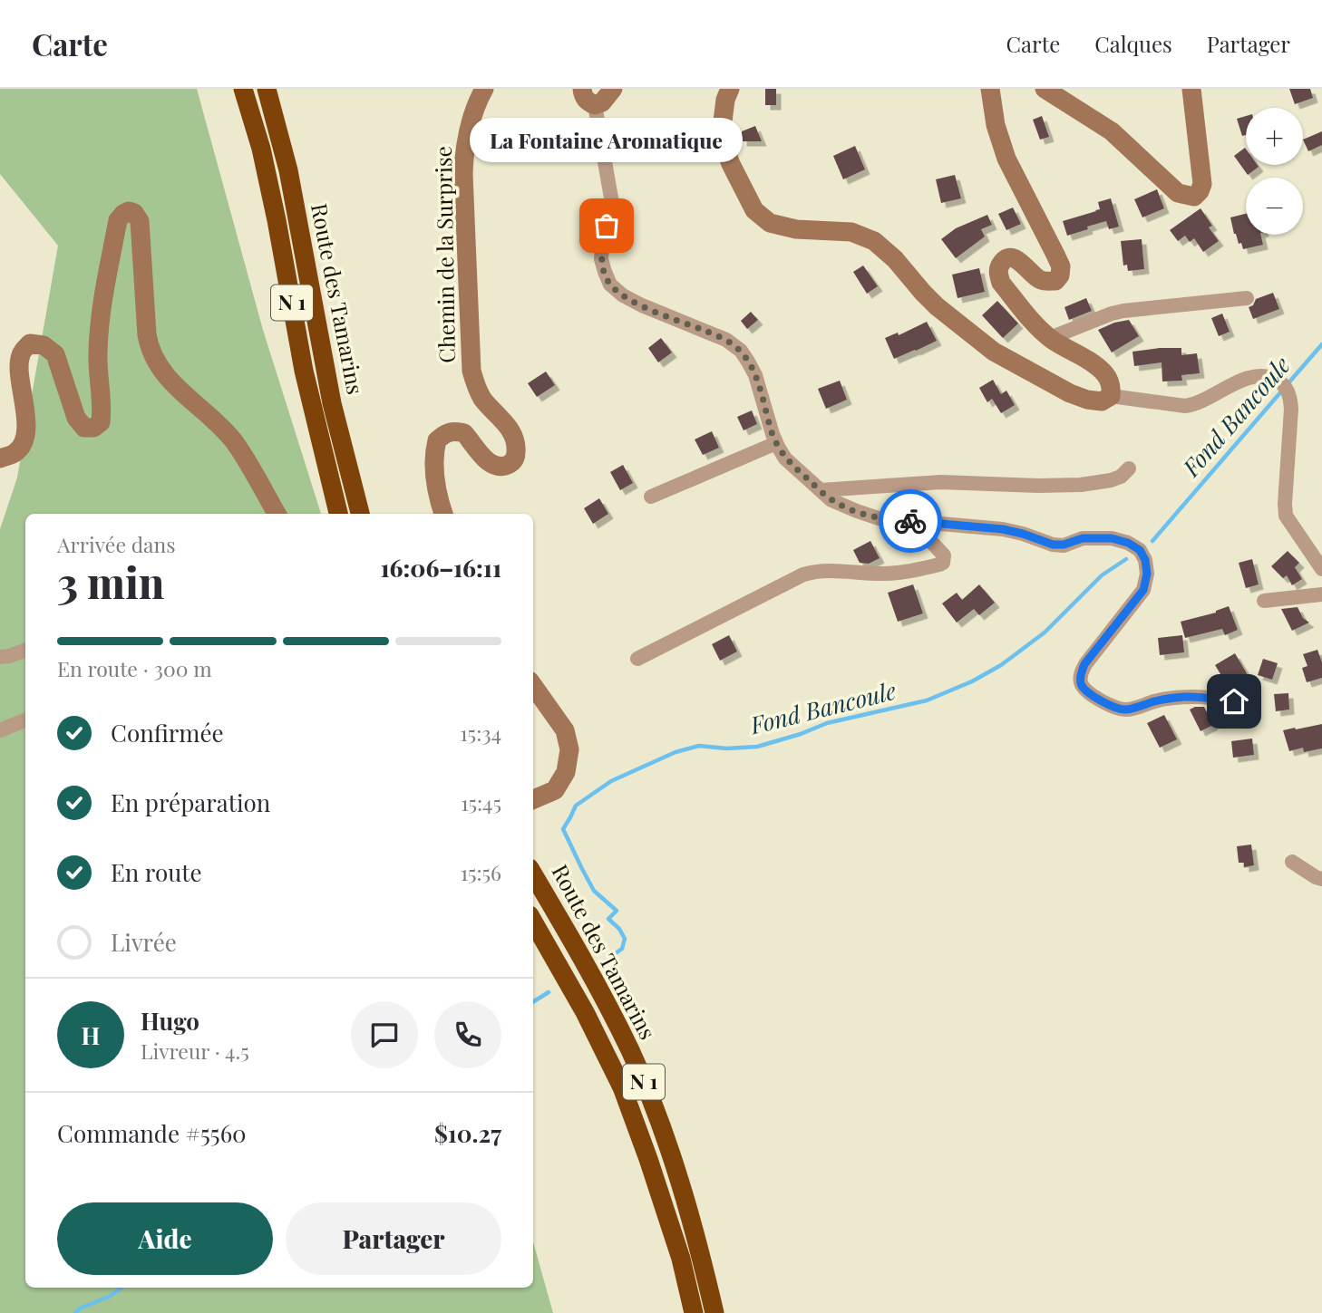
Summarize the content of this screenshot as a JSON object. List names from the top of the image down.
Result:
{
  "streets": {
    "highway": ["Route des Tamarins", "N 1"],
    "main road": ["Chemin de la Surprise"]
  },
  "water": ["Fond Bancoule"],
  "places": ["La Fontaine Aromatique"],
  "page": {
    "header": "Carte",
    "nav": ["Carte", "Calques", "Partager"],
    "map_buttons": ["+", "−"],
    "bubble": "La Fontaine Aromatique",
    "heading": ["3 min", "Arrivée dans", "16:06–16:11"],
    "panel": [
      "Hugo",
      "Livreur · 4.5",
      "Commande #5560",
      "$10.27"
    ],
    "bar": "En route · 300 m",
    "list": [
      ["Confirmée", "15:34"],
      ["En préparation", "15:45"],
      ["En route", "15:56"],
      "Livrée"
    ],
    "round": "H",
    "buttons": ["Aide", "Partager"]
  }
}
